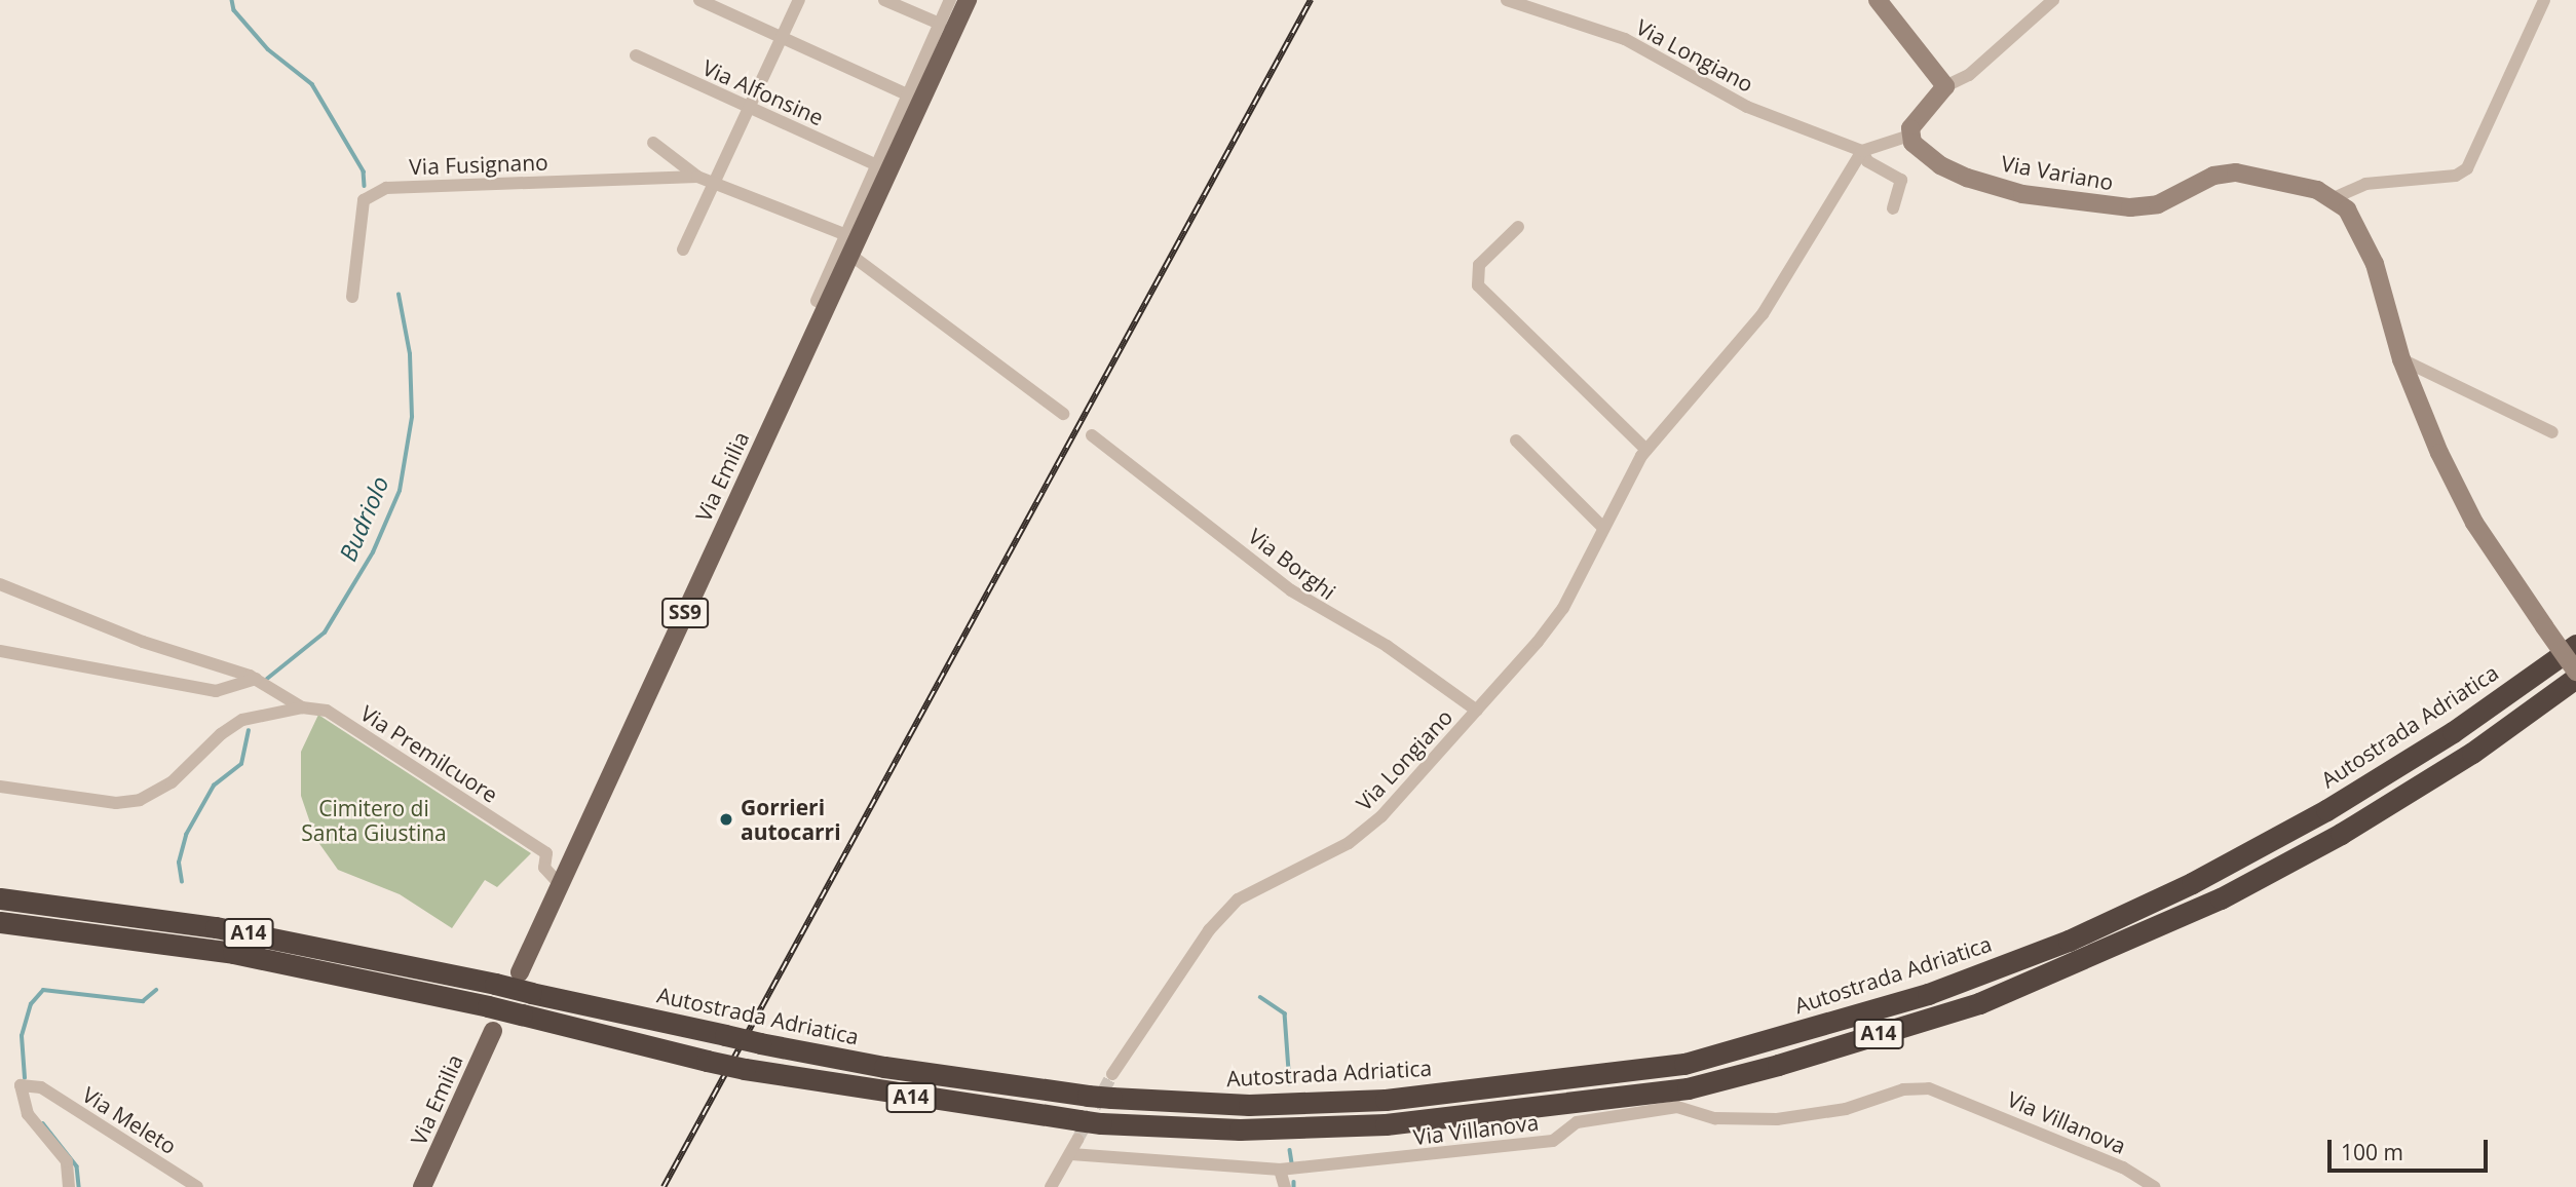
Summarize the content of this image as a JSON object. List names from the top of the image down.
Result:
{
  "streets": {
    "highway": ["Autostrada Adriatica", "A14"],
    "main road": ["Via Emilia", "SS9"],
    "street": [
      "Via Longiano",
      "Via Alfonsine",
      "Via Fusignano",
      "Via Variano",
      "Via Borghi",
      "Via Premilcuore",
      "Via Meleto",
      "Via Villanova"
    ]
  },
  "crossings": [
    ["Via Longiano", "Via Borghi"],
    ["Via Alfonsine", "Via Emilia"],
    ["Via Fusignano", "Via Emilia"],
    ["Via Emilia", "Via Premilcuore"]
  ],
  "water": ["Budriolo"],
  "parks": ["Cimitero di Santa Giustina"],
  "places": ["Gorrieri autocarri"],
  "scale_bar": "100 m"
}
